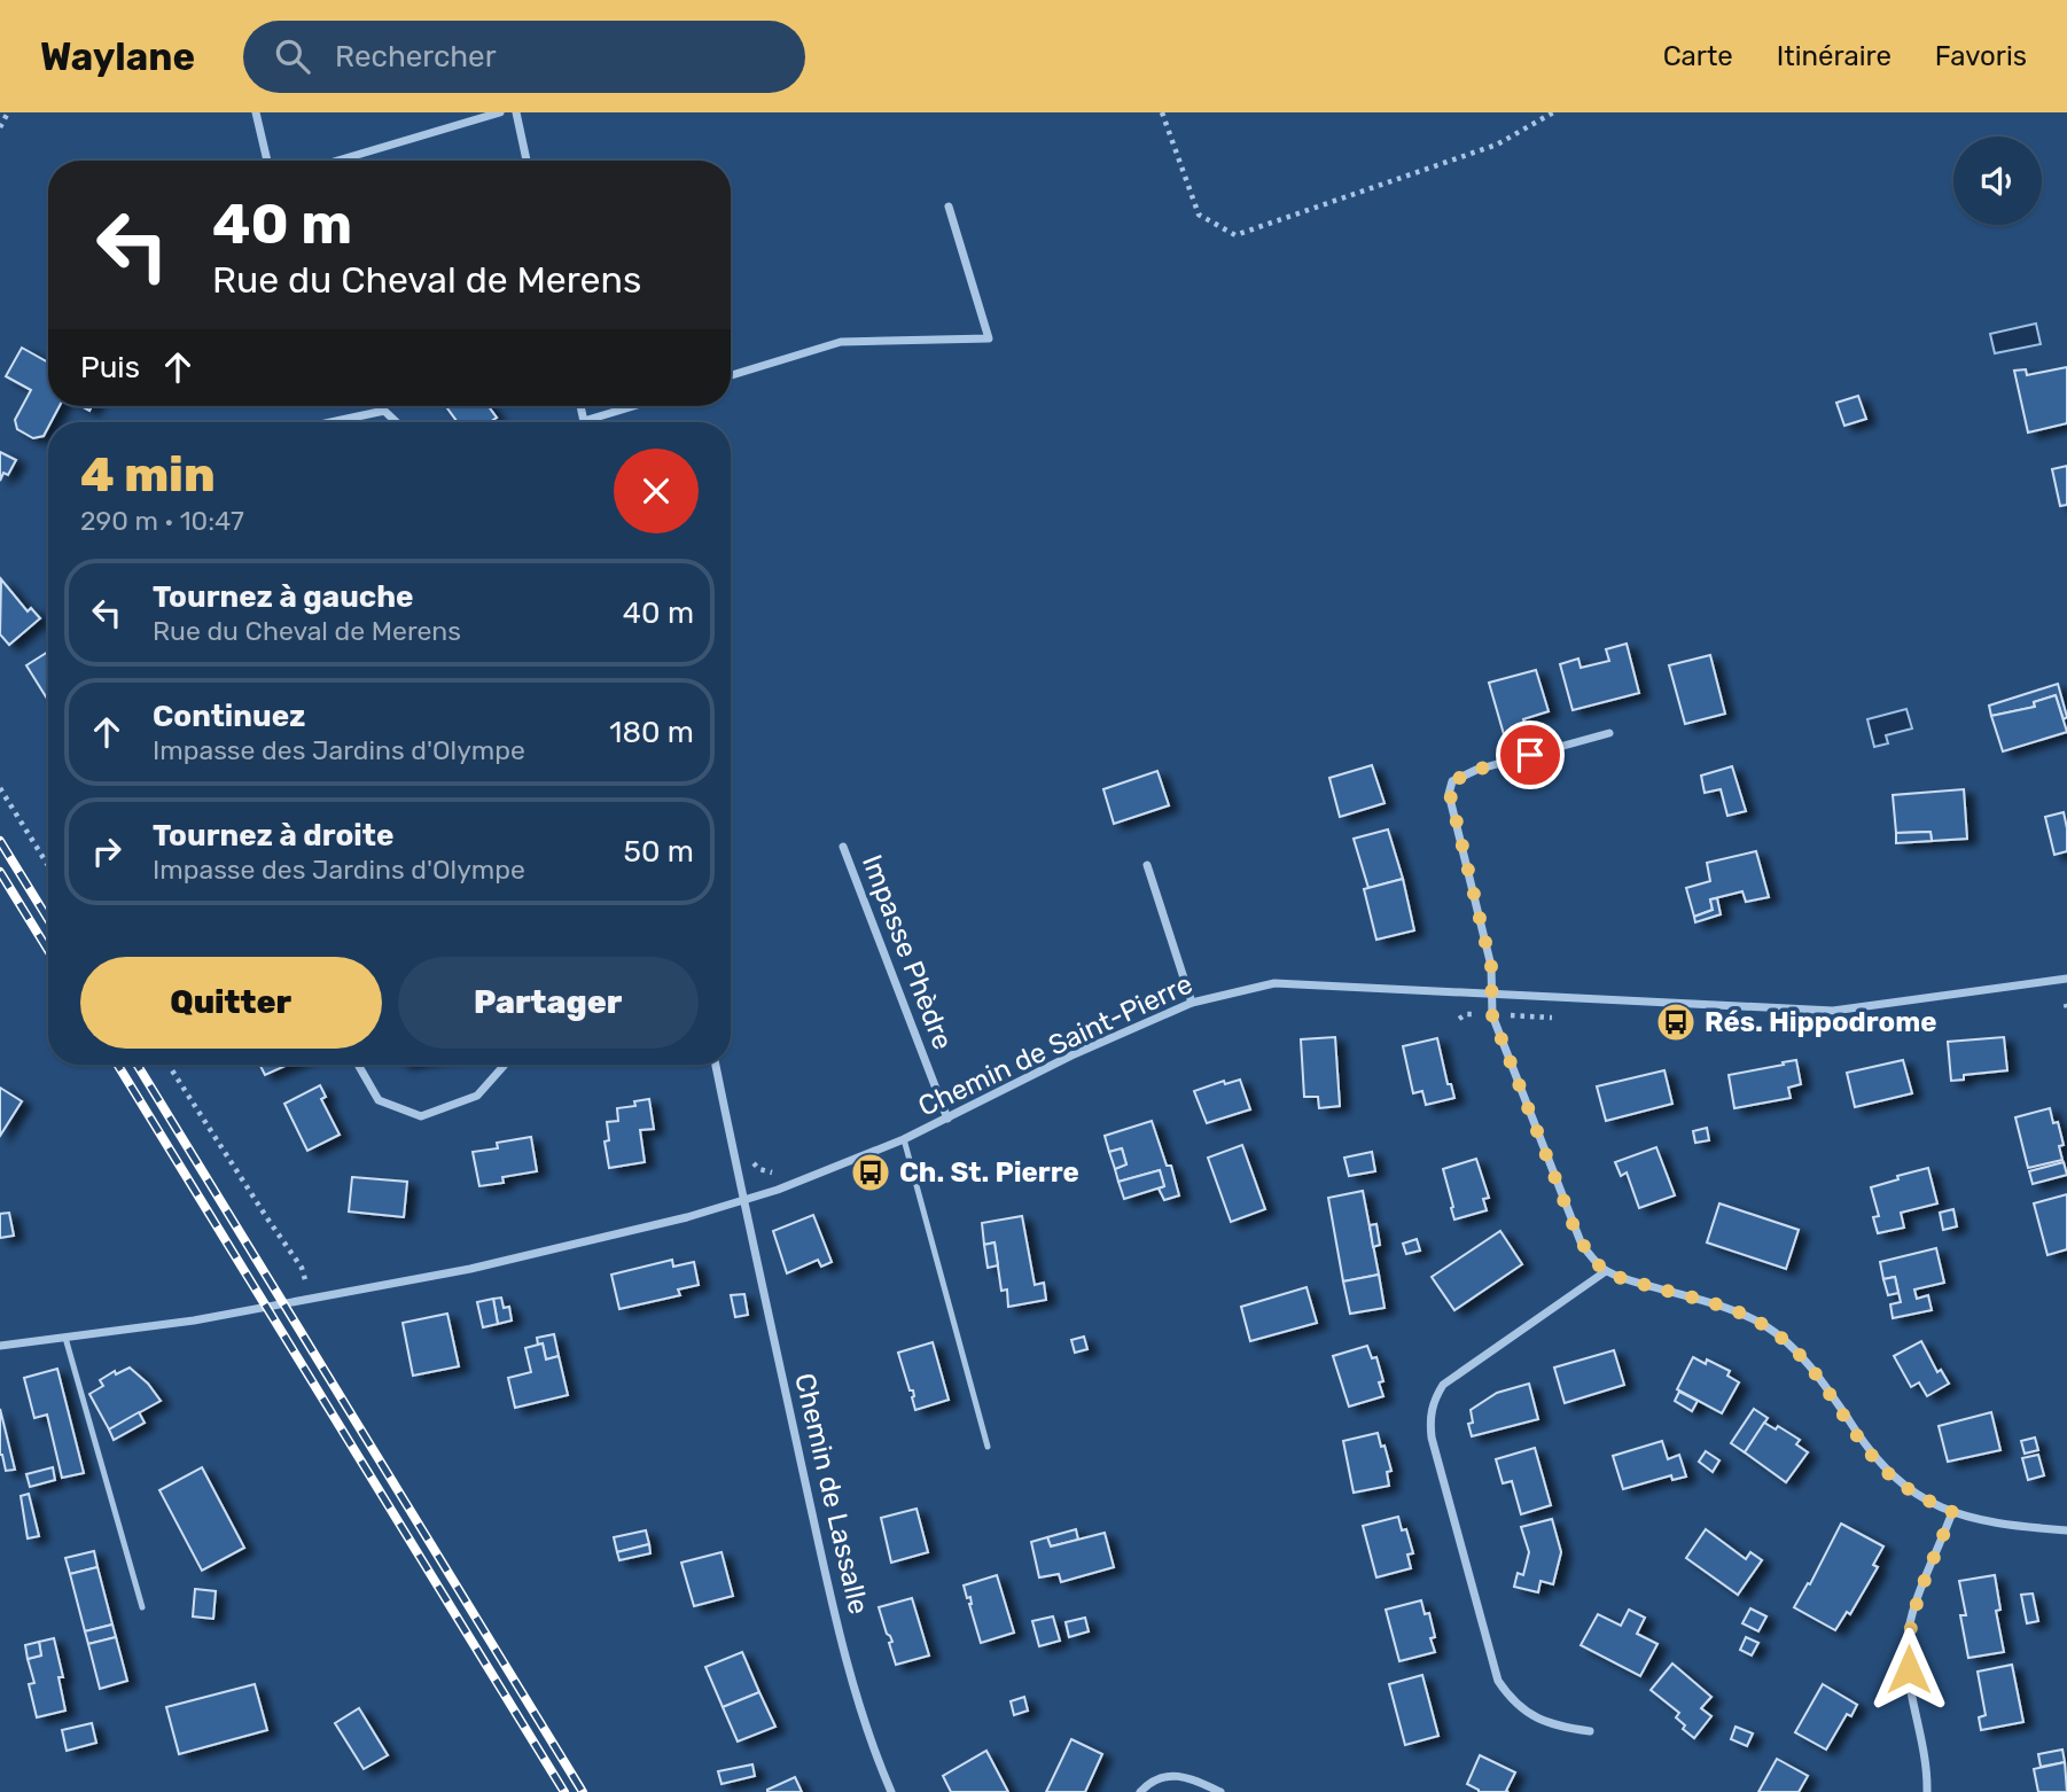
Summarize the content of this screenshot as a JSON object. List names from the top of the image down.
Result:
{
  "streets": {
    "street": ["Impasse Phèdre", "Chemin de Saint-Pierre", "Chemin de Lassalle"]
  },
  "crossings": [
    ["Impasse Phèdre", "Chemin de Saint-Pierre"],
    ["Chemin de Saint-Pierre", "Chemin de Lassalle"]
  ],
  "places": {
    "bus stop": ["Rés. Hippodrome", "Ch. St. Pierre"]
  },
  "page": {
    "header": "Waylane",
    "search": "Rechercher",
    "nav": ["Carte", "Itinéraire", "Favoris"],
    "turn": ["40 m", "Rue du Cheval de Merens"],
    "then": "Puis",
    "heading": ["4 min", "290 m · 10:47"],
    "list": [
      {
        "name": "Tournez à gauche",
        "note": "Rue du Cheval de Merens",
        "value": "40 m"
      },
      {
        "name": "Continuez",
        "note": "Impasse des Jardins d'Olympe",
        "value": "180 m"
      },
      {
        "name": "Tournez à droite",
        "note": "Impasse des Jardins d'Olympe",
        "value": "50 m"
      }
    ],
    "buttons": ["Quitter", "Partager"]
  }
}
